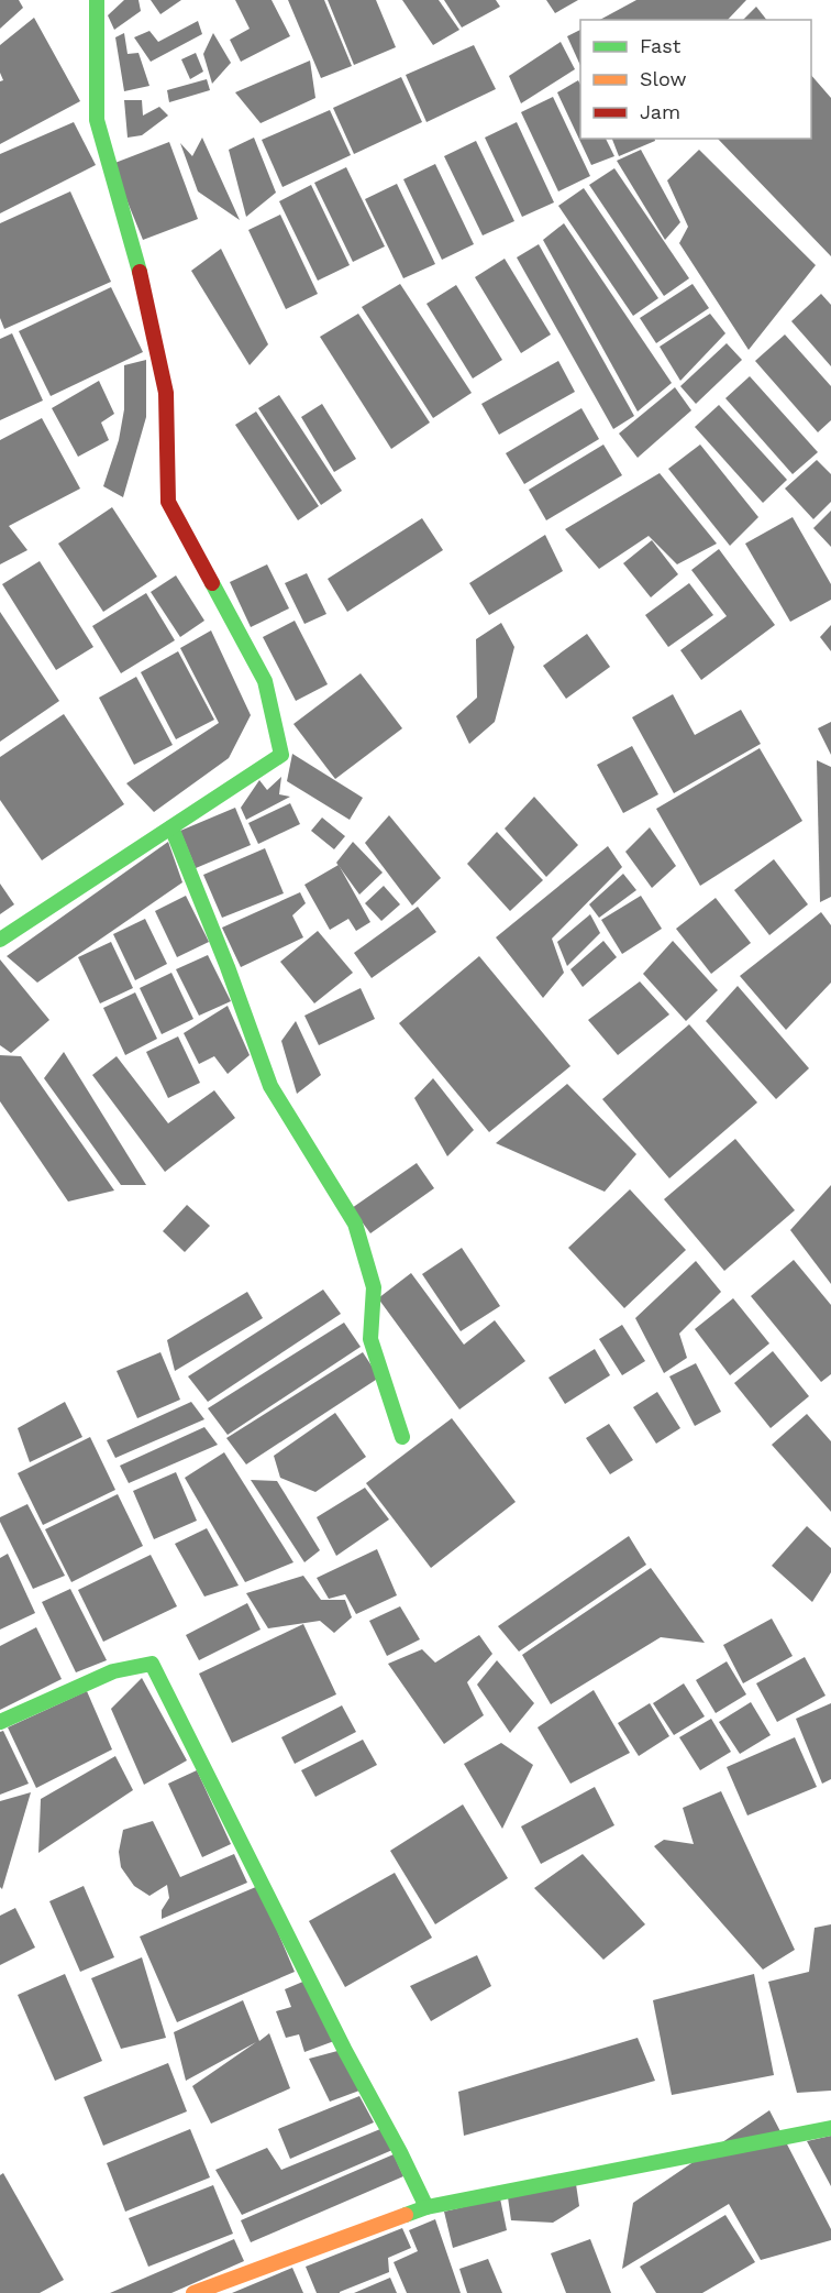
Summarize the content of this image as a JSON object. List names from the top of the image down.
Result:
{
  "legend": ["Fast", "Slow", "Jam"]
}
